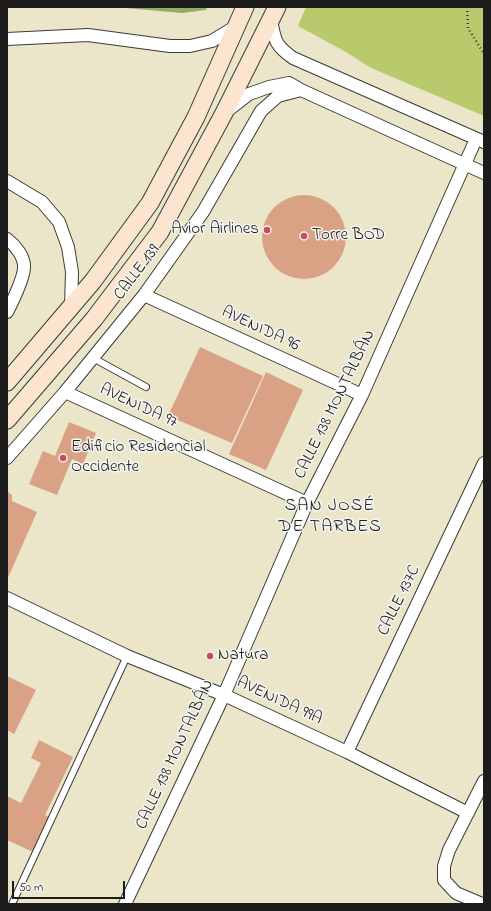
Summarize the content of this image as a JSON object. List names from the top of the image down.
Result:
{
  "streets": {
    "street": [
      "CALLE 139",
      "AVENIDA 96",
      "CALLE 138 MONTALBÁN",
      "AVENIDA 97",
      "CALLE 137C",
      "AVENIDA 99A"
    ]
  },
  "crossings": [
    ["CALLE 139", "AVENIDA 96"],
    ["CALLE 139", "AVENIDA 97"],
    ["AVENIDA 96", "CALLE 138 MONTALBÁN"],
    ["CALLE 138 MONTALBÁN", "AVENIDA 97"],
    ["CALLE 138 MONTALBÁN", "AVENIDA 99A"],
    ["CALLE 137C", "AVENIDA 99A"]
  ],
  "districts": ["SAN JOSÉ DE TARBES"],
  "places": [
    "Avior Airlines",
    "Torre BOD",
    "Edificio Residencial Occidente",
    "Natura"
  ],
  "scale_bar": "50 m"
}
